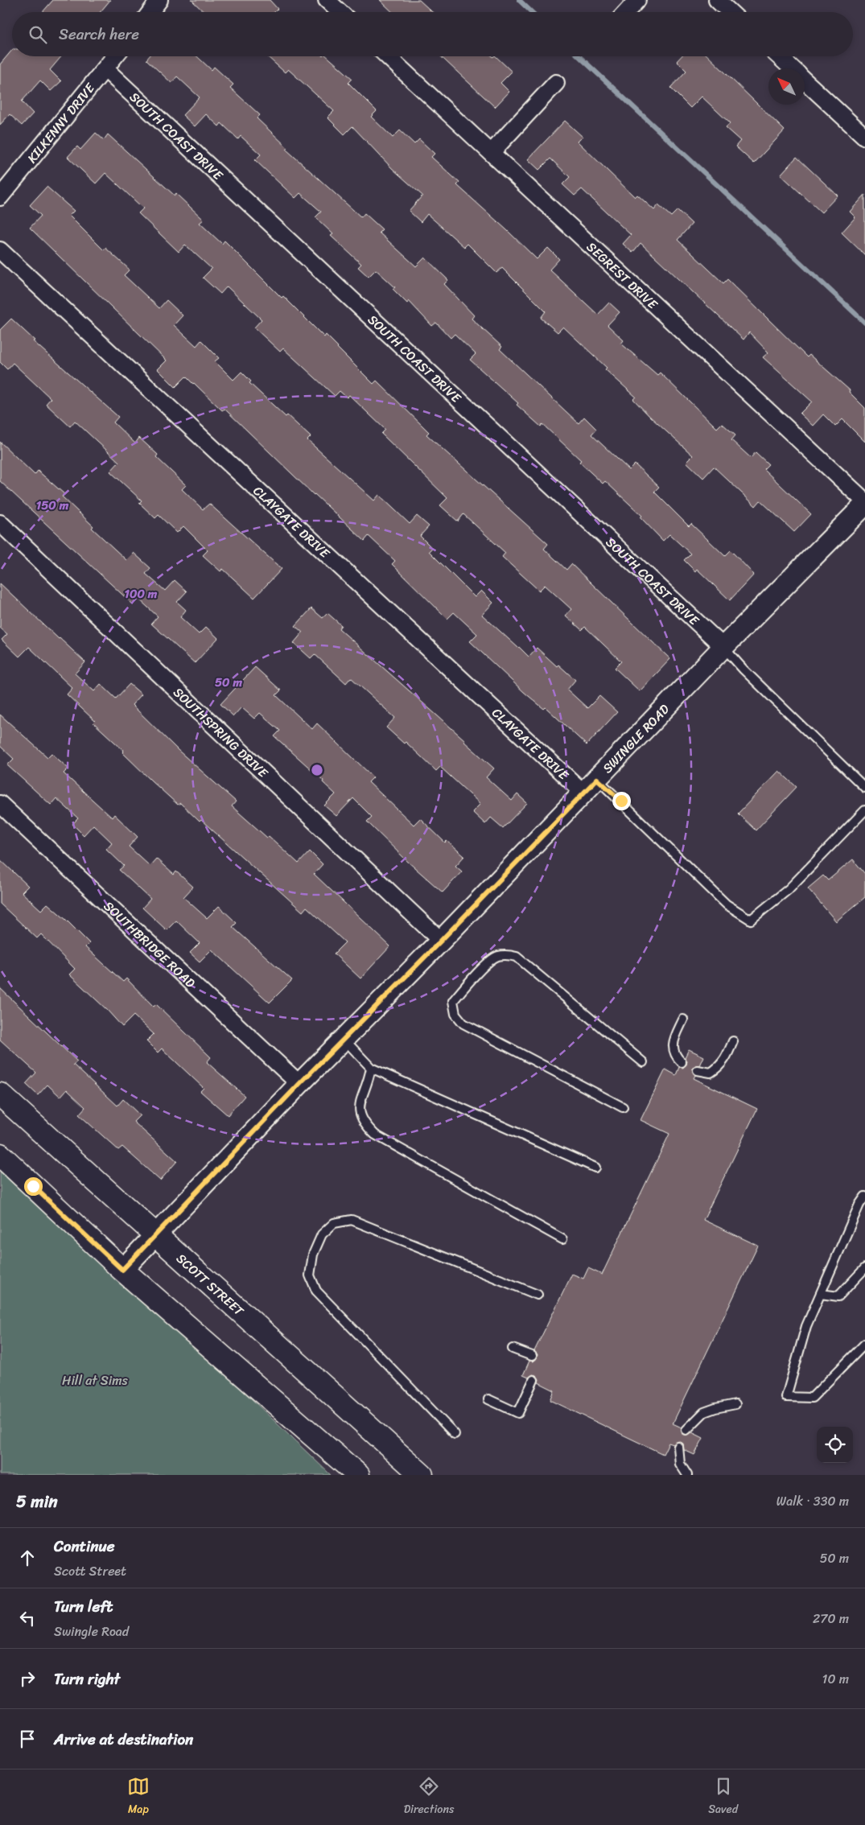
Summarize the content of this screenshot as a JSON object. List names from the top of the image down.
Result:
{
  "streets": {
    "main road": ["SCOTT STREET"],
    "street": [
      "KILKENNY DRIVE",
      "SOUTH COAST DRIVE",
      "SEGREST DRIVE",
      "CLAYGATE DRIVE",
      "SOUTHSPRING DRIVE",
      "SWINGLE ROAD",
      "SOUTHBRIDGE ROAD"
    ]
  },
  "crossings": [
    ["KILKENNY DRIVE", "SOUTH COAST DRIVE"],
    ["SOUTH COAST DRIVE", "SWINGLE ROAD"],
    ["CLAYGATE DRIVE", "SWINGLE ROAD"],
    ["SOUTHSPRING DRIVE", "SWINGLE ROAD"],
    ["SWINGLE ROAD", "SOUTHBRIDGE ROAD"],
    ["SWINGLE ROAD", "SCOTT STREET"]
  ],
  "parks": ["Hill at Sims"],
  "north": "top left",
  "page": {
    "search": "Search here",
    "heading": ["5 min", "Walk · 330 m"],
    "list": [
      ["Continue", "Scott Street", "50 m"],
      ["Turn left", "Swingle Road", "270 m"],
      ["Turn right", "10 m"],
      "Arrive at destination"
    ],
    "nav": ["Map", "Directions", "Saved"]
  },
  "rings": ["150 m", "100 m", "50 m"]
}
